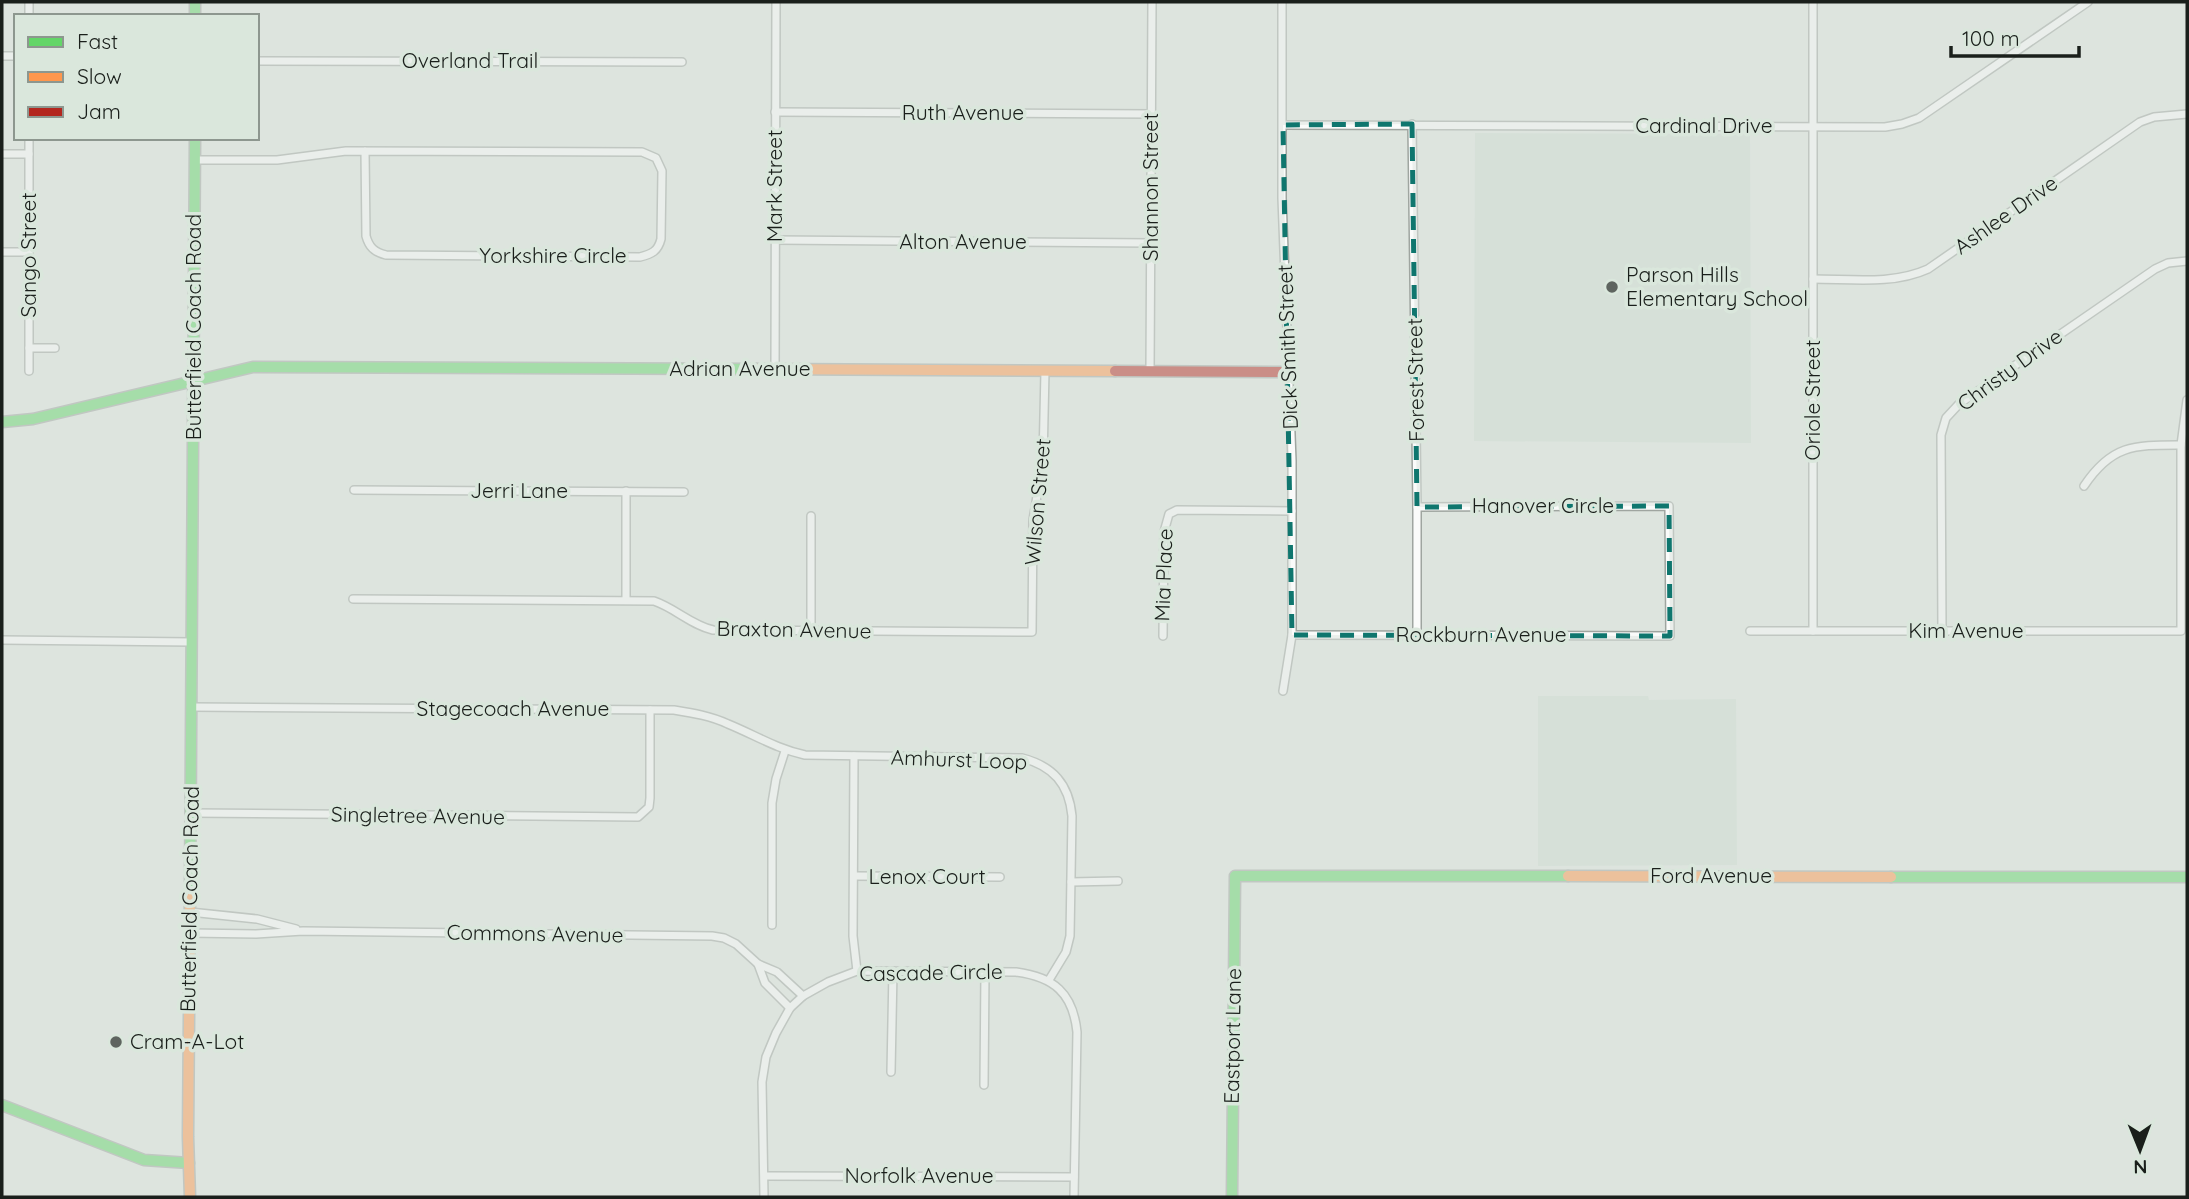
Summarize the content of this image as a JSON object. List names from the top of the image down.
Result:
{
  "streets": {
    "street": [
      "Overland Trail",
      "Ruth Avenue",
      "Cardinal Drive",
      "Mark Street",
      "Shannon Street",
      "Ashlee Drive",
      "Alton Avenue",
      "Sango Street",
      "Yorkshire Circle",
      "Butterfield Coach Road",
      "Dick Smith Street",
      "Adrian Avenue",
      "Christy Drive",
      "Forest Street",
      "Oriole Street",
      "Jerri Lane",
      "Wilson Street",
      "Hanover Circle",
      "Mia Place",
      "Braxton Avenue",
      "Kim Avenue",
      "Rockburn Avenue",
      "Stagecoach Avenue",
      "Amhurst Loop",
      "Singletree Avenue",
      "Ford Avenue",
      "Lenox Court",
      "Commons Avenue",
      "Cascade Circle",
      "Eastport Lane",
      "Norfolk Avenue"
    ]
  },
  "crossings": [
    ["Ruth Avenue", "Mark Street"],
    ["Ruth Avenue", "Shannon Street"],
    ["Cardinal Drive", "Dick Smith Street"],
    ["Cardinal Drive", "Forest Street"],
    ["Cardinal Drive", "Oriole Street"],
    ["Mark Street", "Alton Avenue"],
    ["Mark Street", "Adrian Avenue"],
    ["Shannon Street", "Alton Avenue"],
    ["Shannon Street", "Adrian Avenue"],
    ["Ashlee Drive", "Oriole Street"],
    ["Yorkshire Circle", "Butterfield Coach Road"],
    ["Butterfield Coach Road", "Adrian Avenue"],
    ["Butterfield Coach Road", "Stagecoach Avenue"],
    ["Butterfield Coach Road", "Singletree Avenue"],
    ["Butterfield Coach Road", "Commons Avenue"],
    ["Dick Smith Street", "Adrian Avenue"],
    ["Dick Smith Street", "Mia Place"],
    ["Dick Smith Street", "Rockburn Avenue"],
    ["Adrian Avenue", "Wilson Street"],
    ["Christy Drive", "Kim Avenue"],
    ["Forest Street", "Hanover Circle"],
    ["Forest Street", "Rockburn Avenue"],
    ["Oriole Street", "Kim Avenue"],
    ["Wilson Street", "Braxton Avenue"],
    ["Hanover Circle", "Rockburn Avenue"],
    ["Stagecoach Avenue", "Amhurst Loop"],
    ["Stagecoach Avenue", "Singletree Avenue"],
    ["Amhurst Loop", "Cascade Circle"],
    ["Ford Avenue", "Eastport Lane"],
    ["Commons Avenue", "Cascade Circle"],
    ["Cascade Circle", "Norfolk Avenue"]
  ],
  "places": ["Parson Hills Elementary School", "Cram-A-Lot"],
  "legend": ["Fast", "Slow", "Jam"],
  "scale_bar": "100 m",
  "north": "bottom"
}
